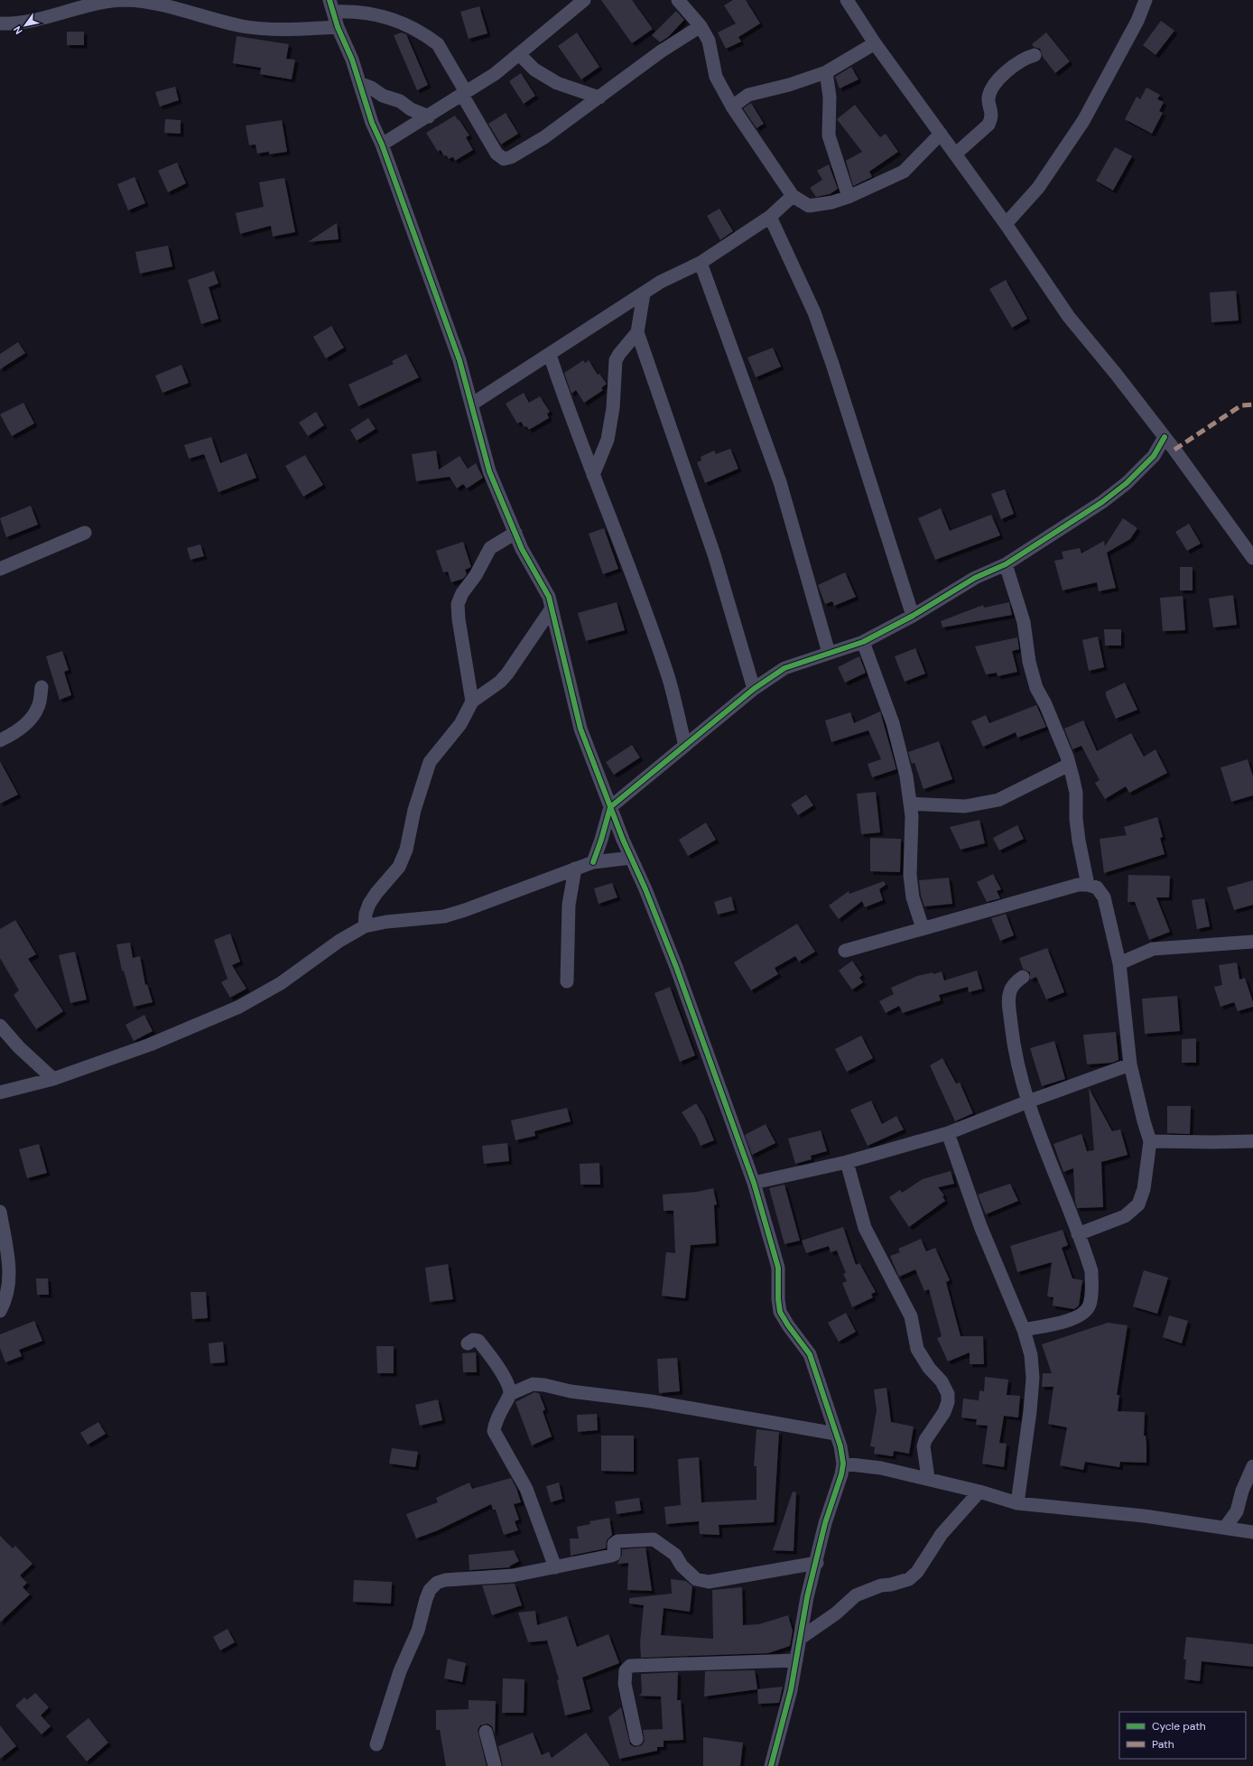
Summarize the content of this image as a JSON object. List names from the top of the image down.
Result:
{
  "legend": ["Cycle path", "Path"],
  "north": "bottom left"
}
